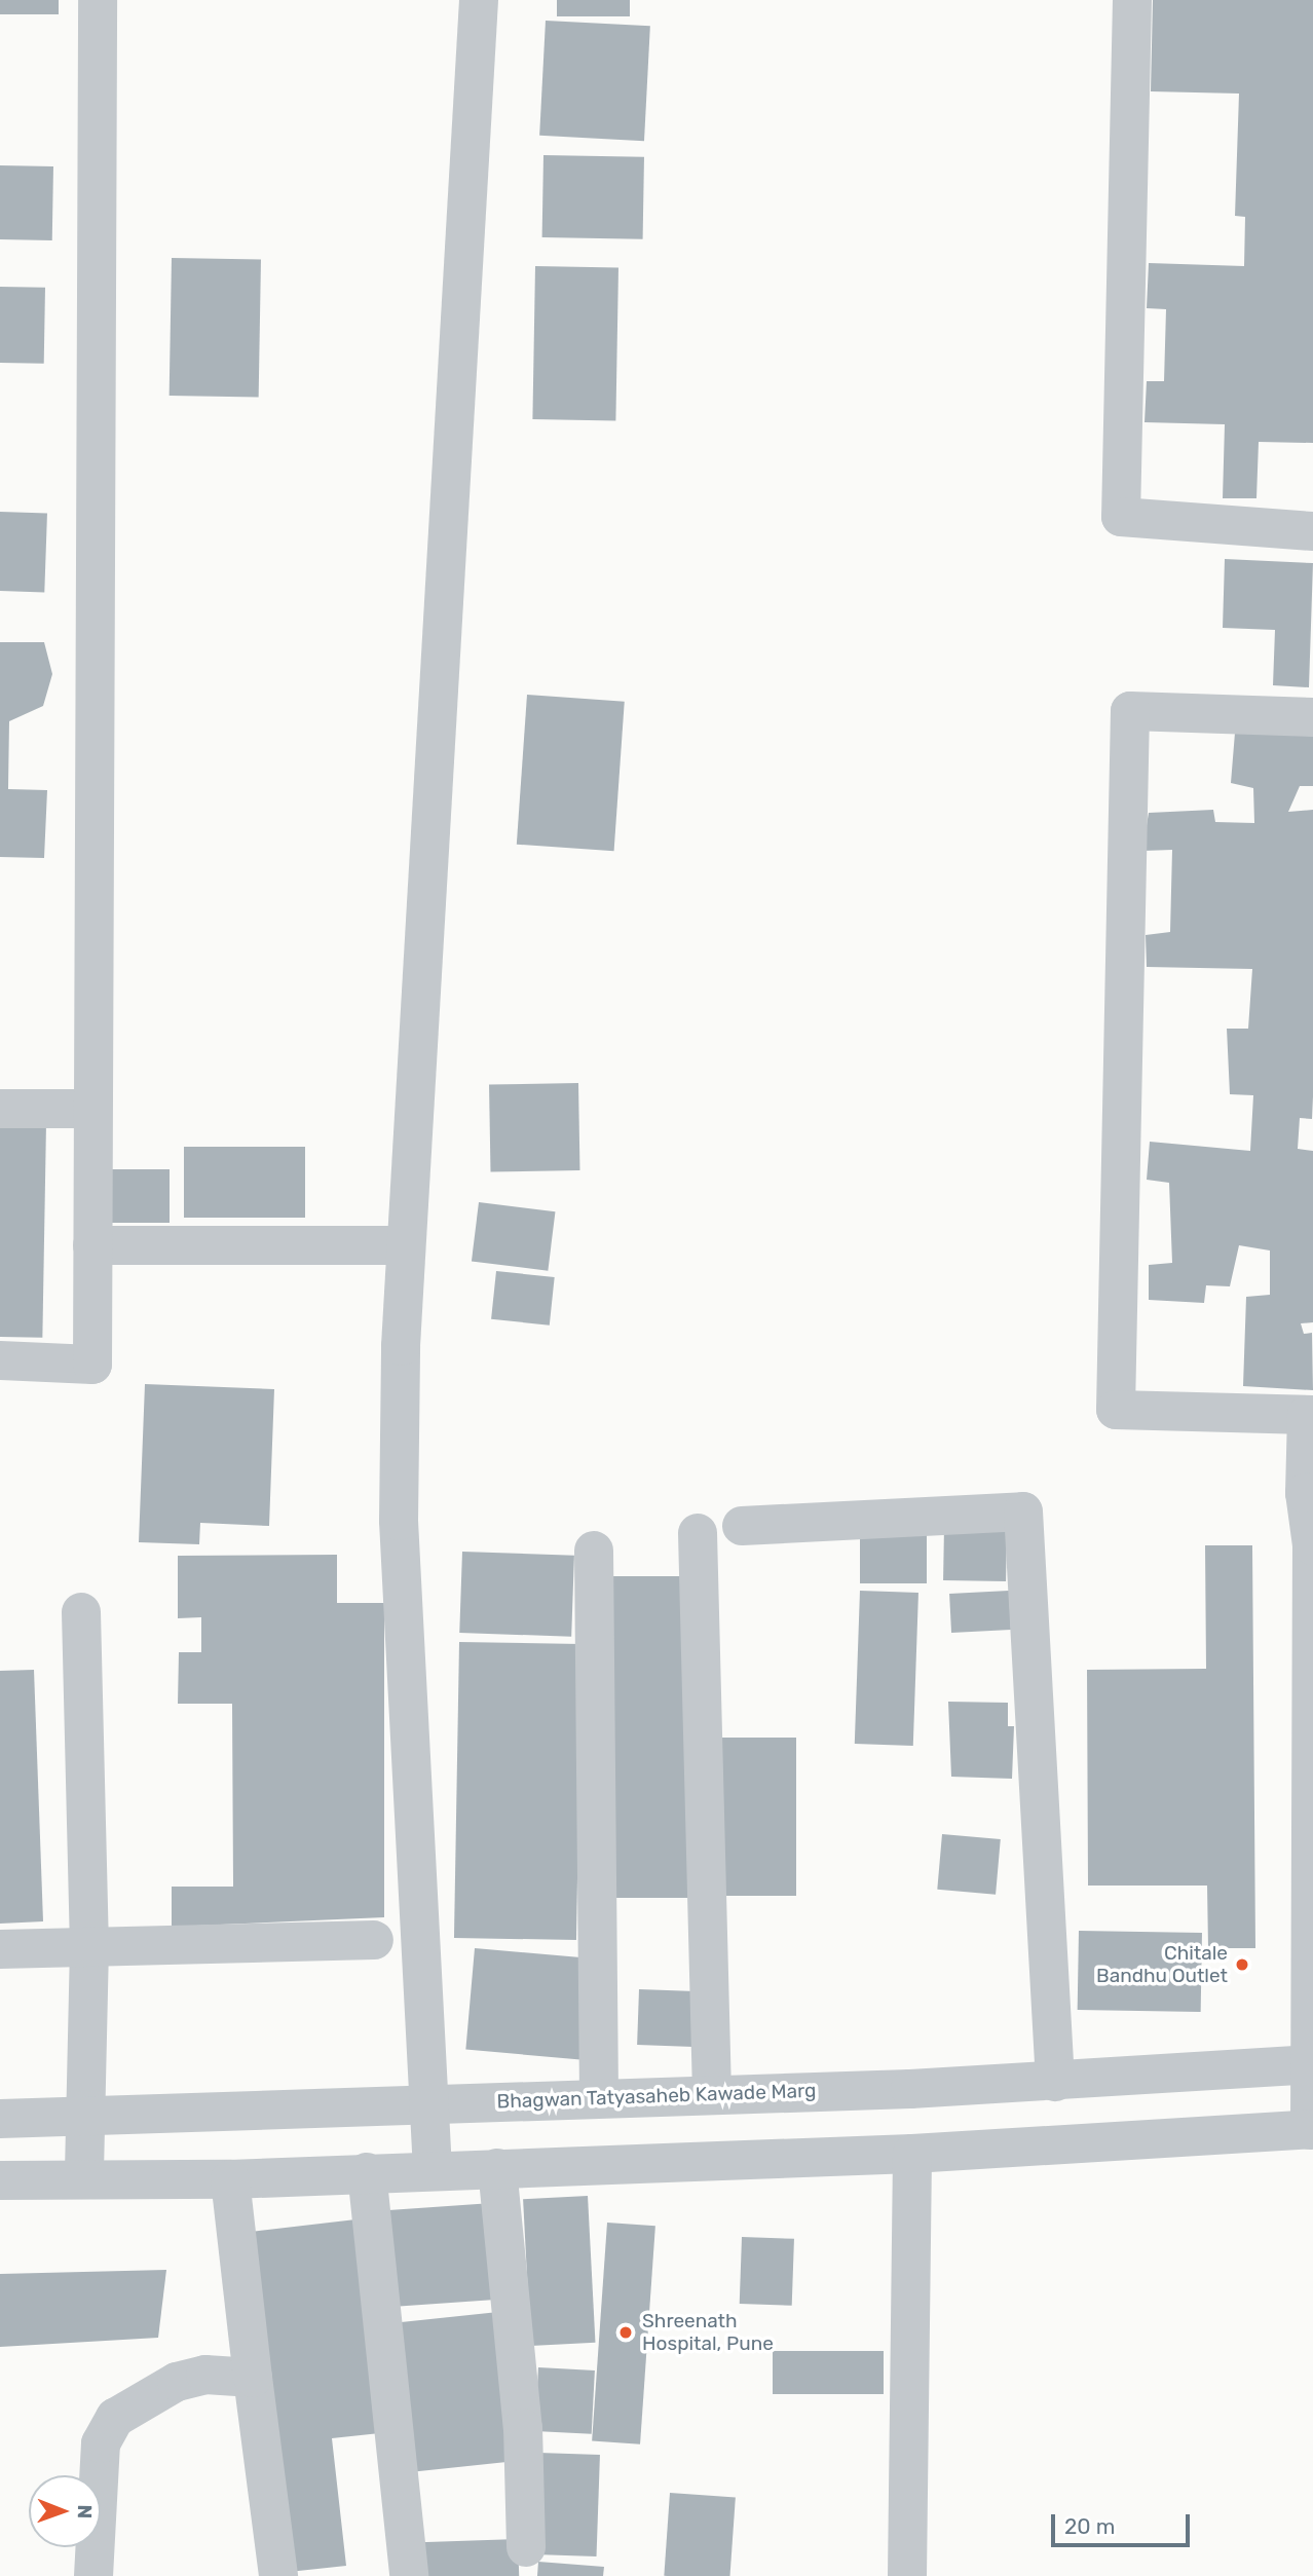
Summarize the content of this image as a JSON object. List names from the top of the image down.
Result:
{
  "streets": {
    "street": ["Bhagwan Tatyasaheb Kawade Marg"]
  },
  "places": ["Chitale Bandhu Outlet", "Shreenath Hospital, Pune"],
  "scale_bar": "20 m",
  "north": "right"
}
